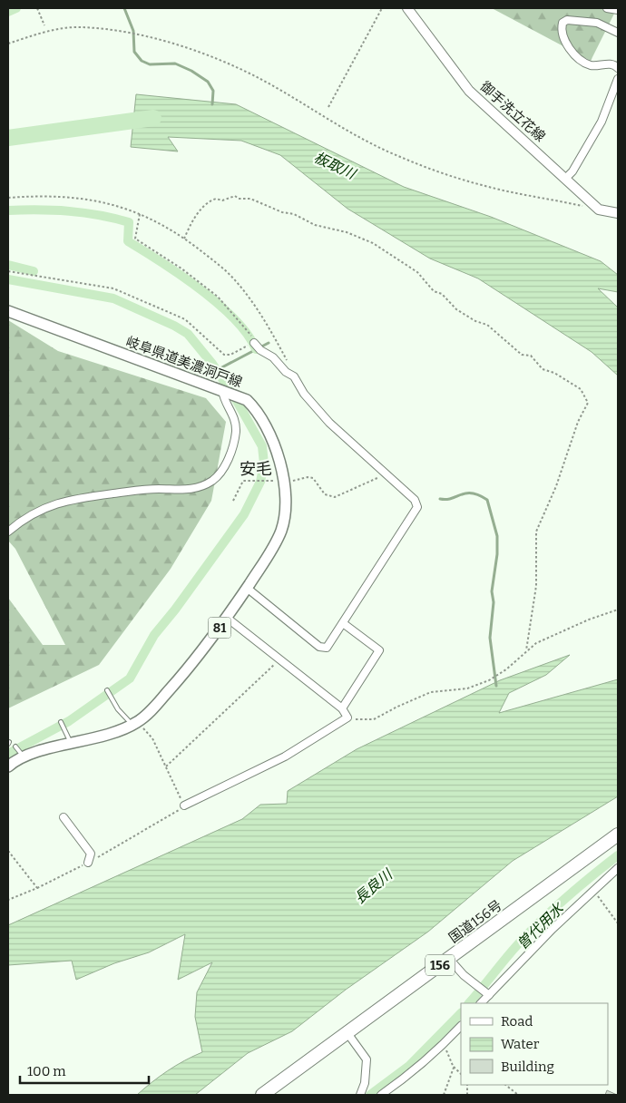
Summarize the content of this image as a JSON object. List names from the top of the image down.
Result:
{
  "streets": {
    "highway": ["国道156号", "156"],
    "main road": ["御手洗立花線", "岐阜県道美濃洞戸線", "81"]
  },
  "districts": ["安毛"],
  "water": ["板取川", "長良川", "曽代用水"],
  "legend": ["Road", "Water", "Building"],
  "scale_bar": "100 m"
}
